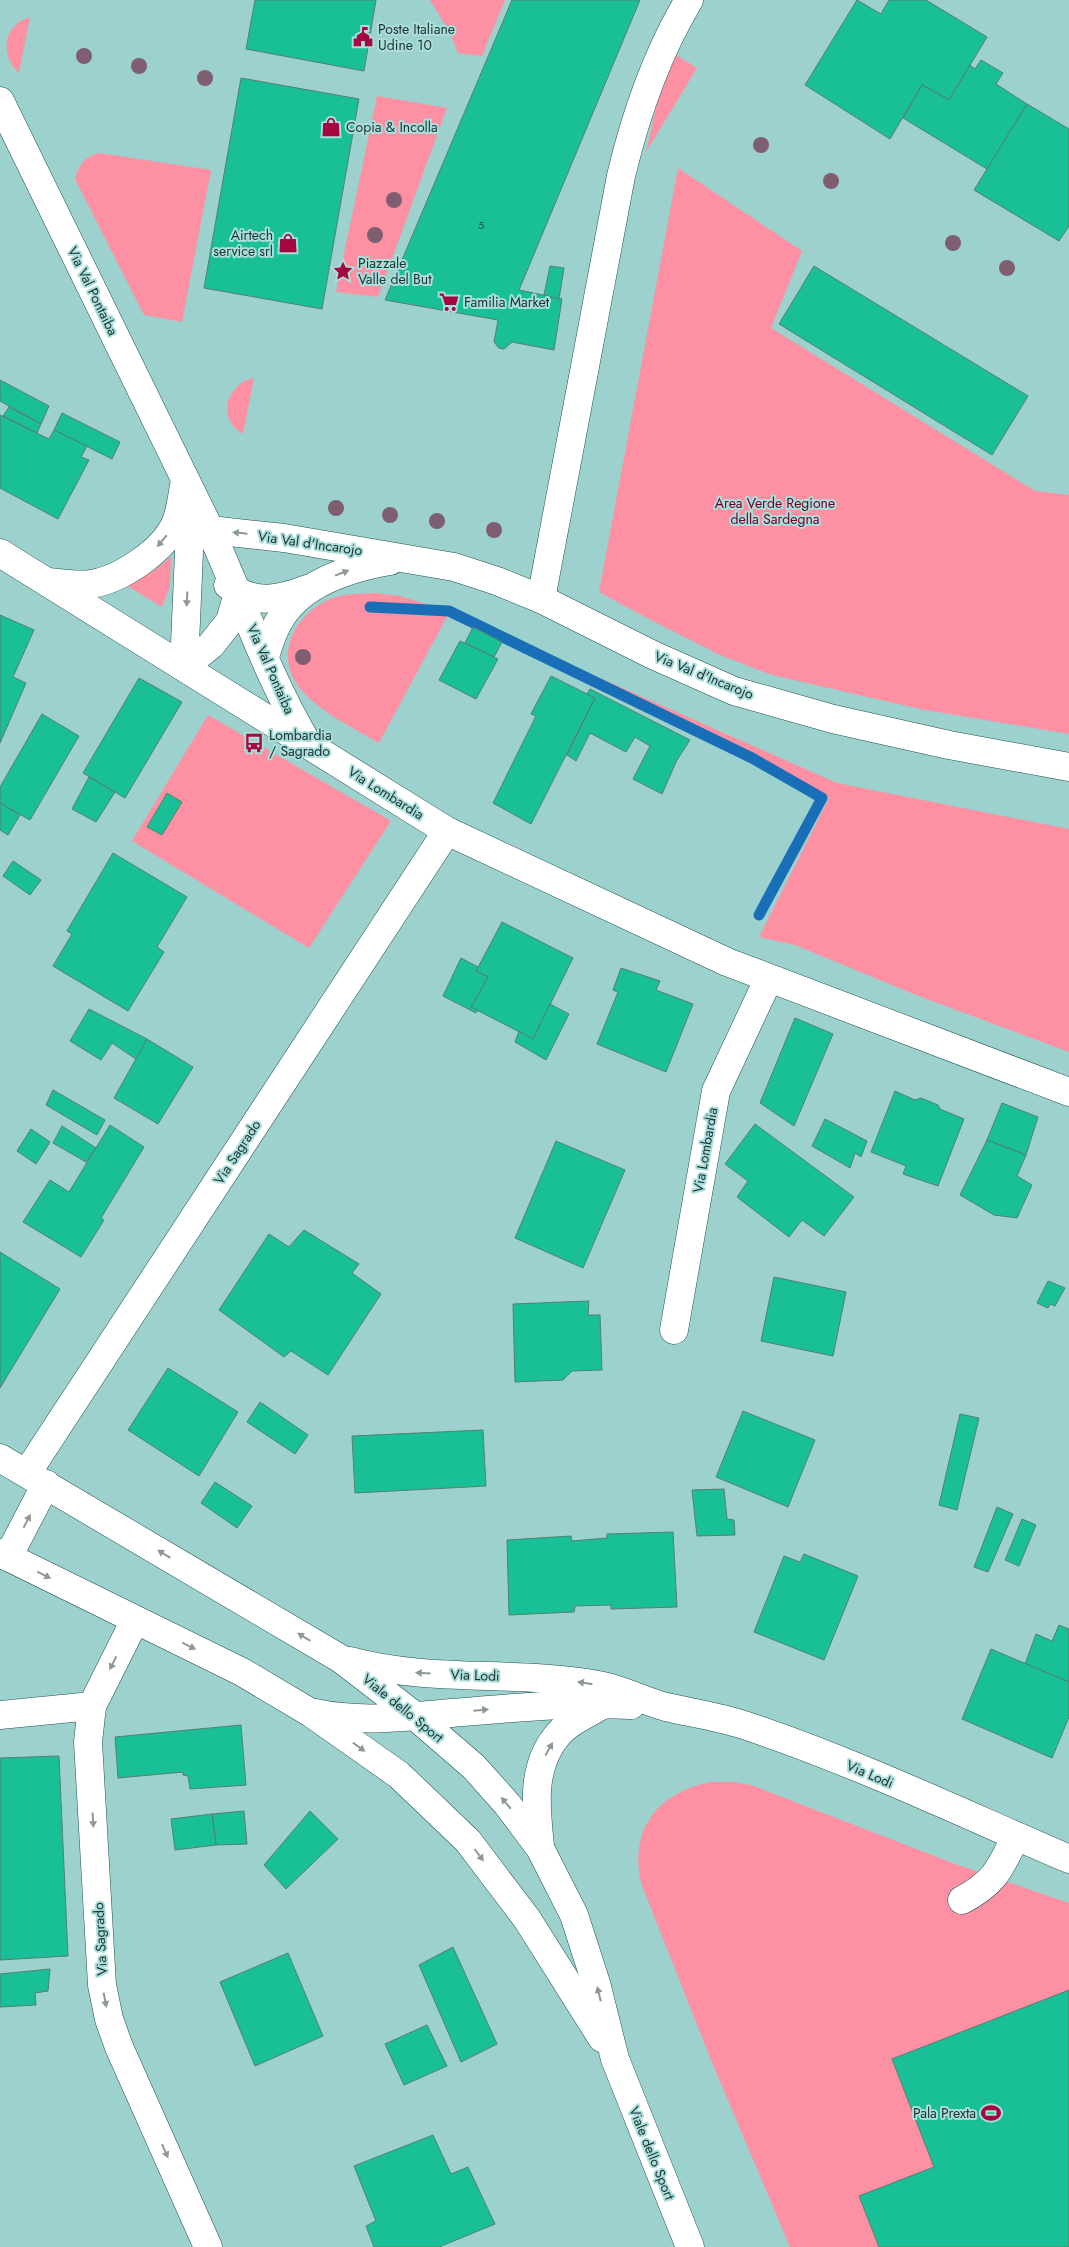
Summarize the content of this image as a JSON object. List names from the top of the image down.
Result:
{
  "streets": {
    "street": [
      "Via Val Pontaiba",
      "Via Val d'Incarojo",
      "Via Lombardia",
      "Via Sagrado",
      "Via Lodi",
      "Viale dello Sport"
    ]
  },
  "crossings": [
    ["Via Val Pontaiba", "Via Val d'Incarojo"],
    ["Via Val Pontaiba", "Via Lombardia"],
    ["Via Lombardia", "Via Sagrado"],
    ["Via Sagrado", "Viale dello Sport"],
    ["Via Lodi", "Viale dello Sport"]
  ],
  "one_way": ["Via Sagrado"],
  "parks": ["Area Verde Regione della Sardegna"],
  "places": {
    "public building": ["Poste Italiane Udine 10"],
    "shop": ["Copia & Incolla", "Airtech service srl"],
    "place": ["Piazzale Valle del But"],
    "supermarket": ["Familia Market"],
    "bus stop": ["Lombardia / Sagrado"],
    "sports": ["Pala Prexta"]
  },
  "house_numbers": ["5"]
}
